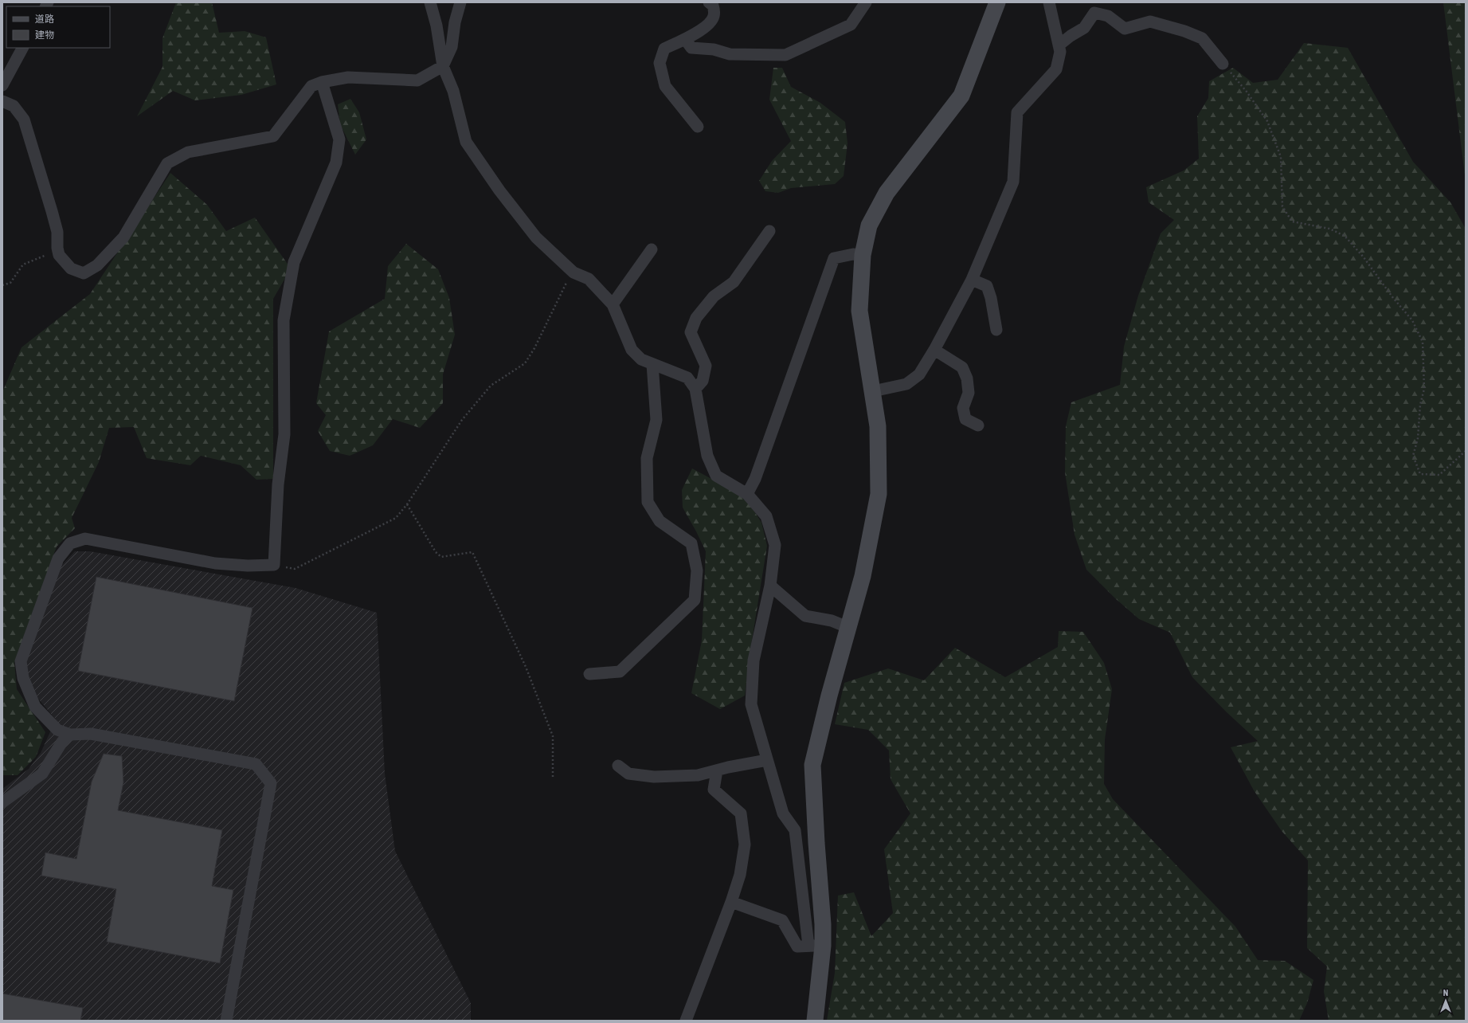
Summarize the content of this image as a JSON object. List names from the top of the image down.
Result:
{
  "legend": ["道路", "建物"],
  "north": "top"
}
